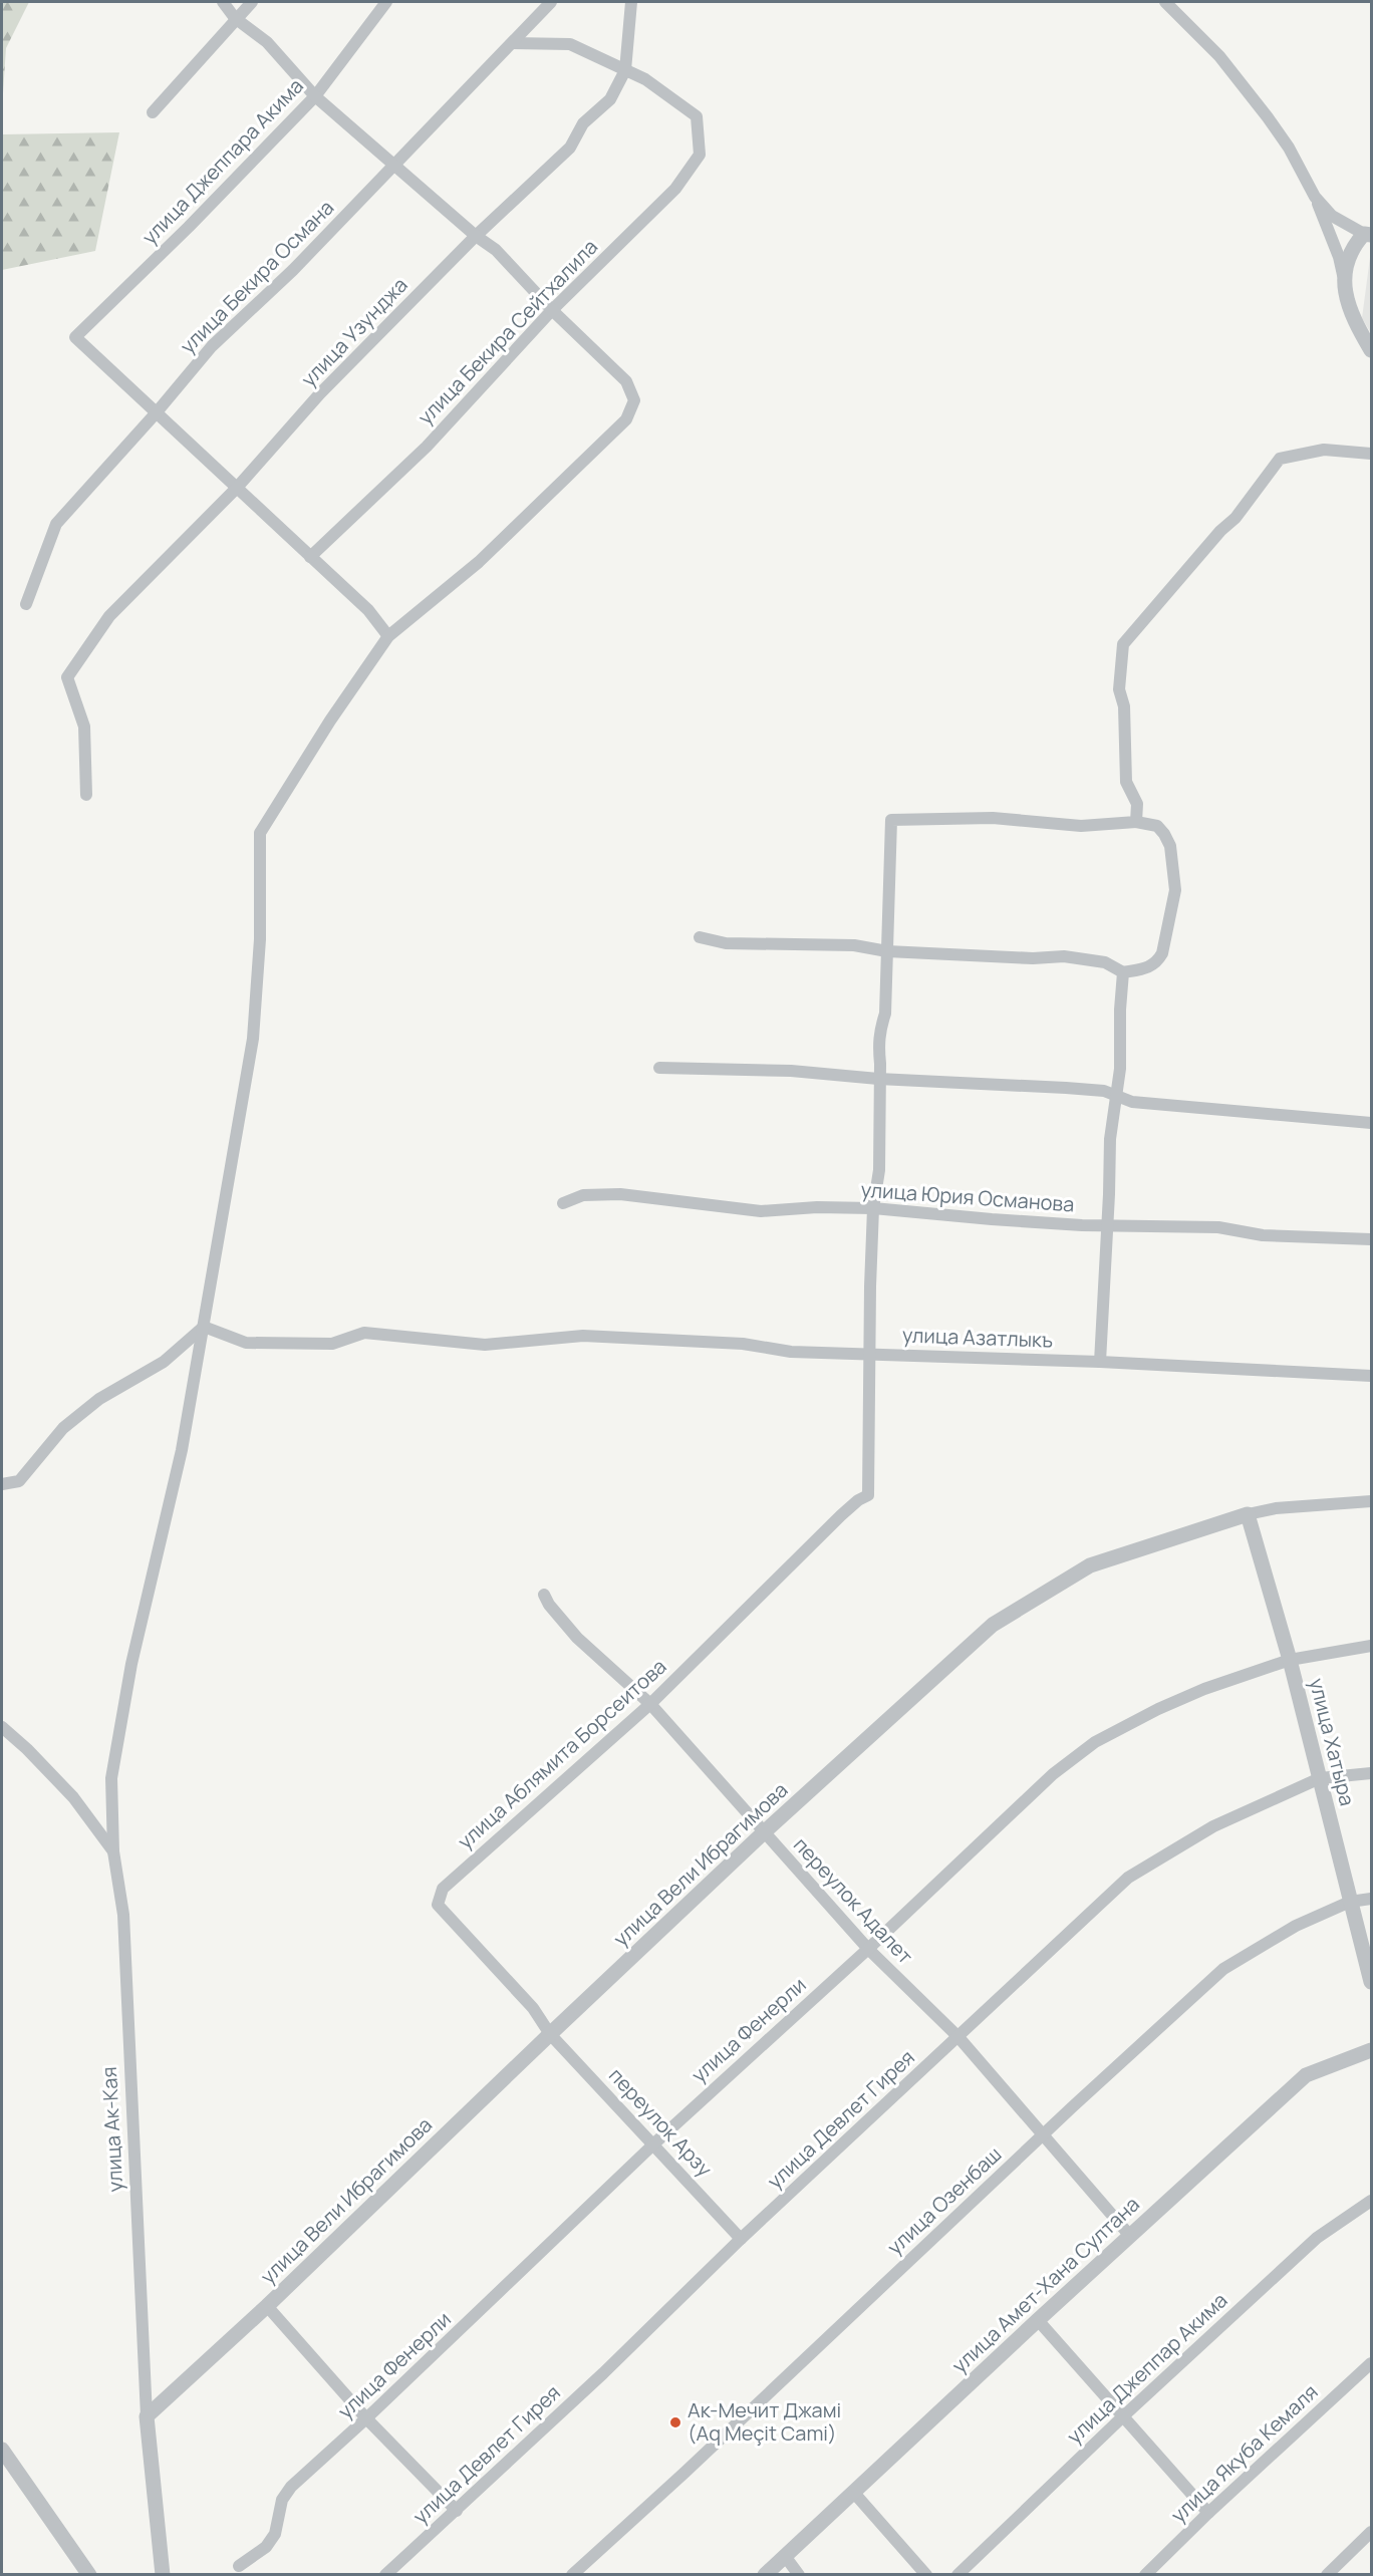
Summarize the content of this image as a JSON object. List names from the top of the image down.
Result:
{
  "streets": {
    "street": [
      "улица Джеппара Акима",
      "улица Бекира Османа",
      "улица Узунджа",
      "улица Бекира Сейтхалила",
      "улица Юрия Османова",
      "улица Азатлыкъ",
      "улица Хатыра",
      "улица Аблямита Борсеитова",
      "улица Вели Ибрагимова",
      "переулок Адалет",
      "улица Фенерли",
      "улица Девлет Гирея",
      "переулок Арзу",
      "улица Ак-Кая",
      "улица Озенбаш",
      "улица Амет-Хана Султана",
      "улица Джеппар Акима",
      "улица Якуба Кемаля"
    ]
  },
  "crossings": [
    ["улица Джеппара Акима", "улица Бекира Османа"],
    ["улица Узунджа", "улица Бекира Сейтхалила"],
    ["улица Азатлыкъ", "улица Аблямита Борсеитова"],
    ["улица Хатыра", "улица Вели Ибрагимова"],
    ["улица Хатыра", "улица Фенерли"],
    ["улица Хатыра", "улица Девлет Гирея"],
    ["улица Хатыра", "улица Озенбаш"],
    ["улица Аблямита Борсеитова", "улица Вели Ибрагимова"],
    ["улица Аблямита Борсеитова", "переулок Адалет"],
    ["улица Аблямита Борсеитова", "переулок Арзу"],
    ["улица Вели Ибрагимова", "переулок Адалет"],
    ["улица Вели Ибрагимова", "переулок Арзу"],
    ["улица Вели Ибрагимова", "улица Ак-Кая"],
    ["переулок Адалет", "улица Фенерли"],
    ["переулок Адалет", "улица Девлет Гирея"],
    ["переулок Адалет", "улица Озенбаш"],
    ["переулок Адалет", "улица Амет-Хана Султана"],
    ["улица Фенерли", "переулок Арзу"],
    ["улица Девлет Гирея", "переулок Арзу"]
  ],
  "places": ["Ак-Мечит Джамі (Aq Meçit Cami)"]
}
